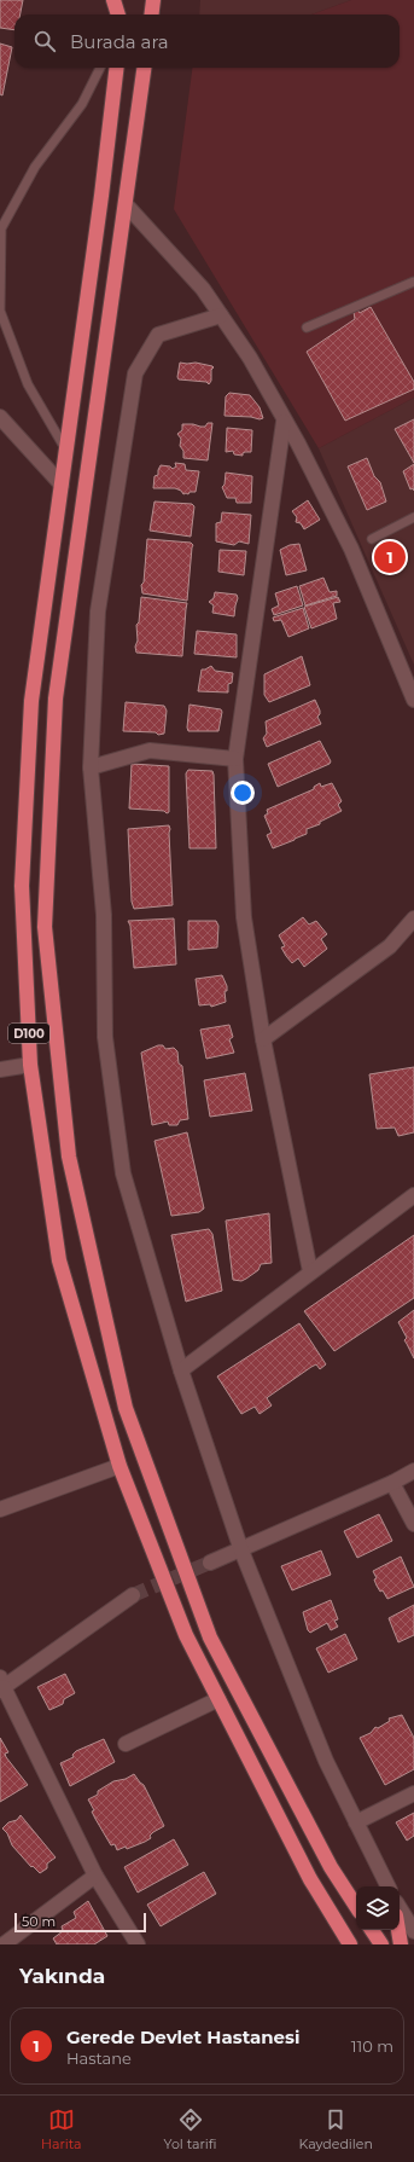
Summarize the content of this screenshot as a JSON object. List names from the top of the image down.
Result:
{
  "streets": {
    "highway": ["D100"]
  },
  "scale_bar": "50 m",
  "page": {
    "search": "Burada ara",
    "pins": "1",
    "scale": "50 m",
    "heading": "Yakında",
    "list": [
      {
        "mark": "1",
        "name": "Gerede Devlet Hastanesi",
        "note": "Hastane",
        "value": "110 m"
      }
    ],
    "nav": ["Harita", "Yol tarifi", "Kaydedilen"]
  }
}
